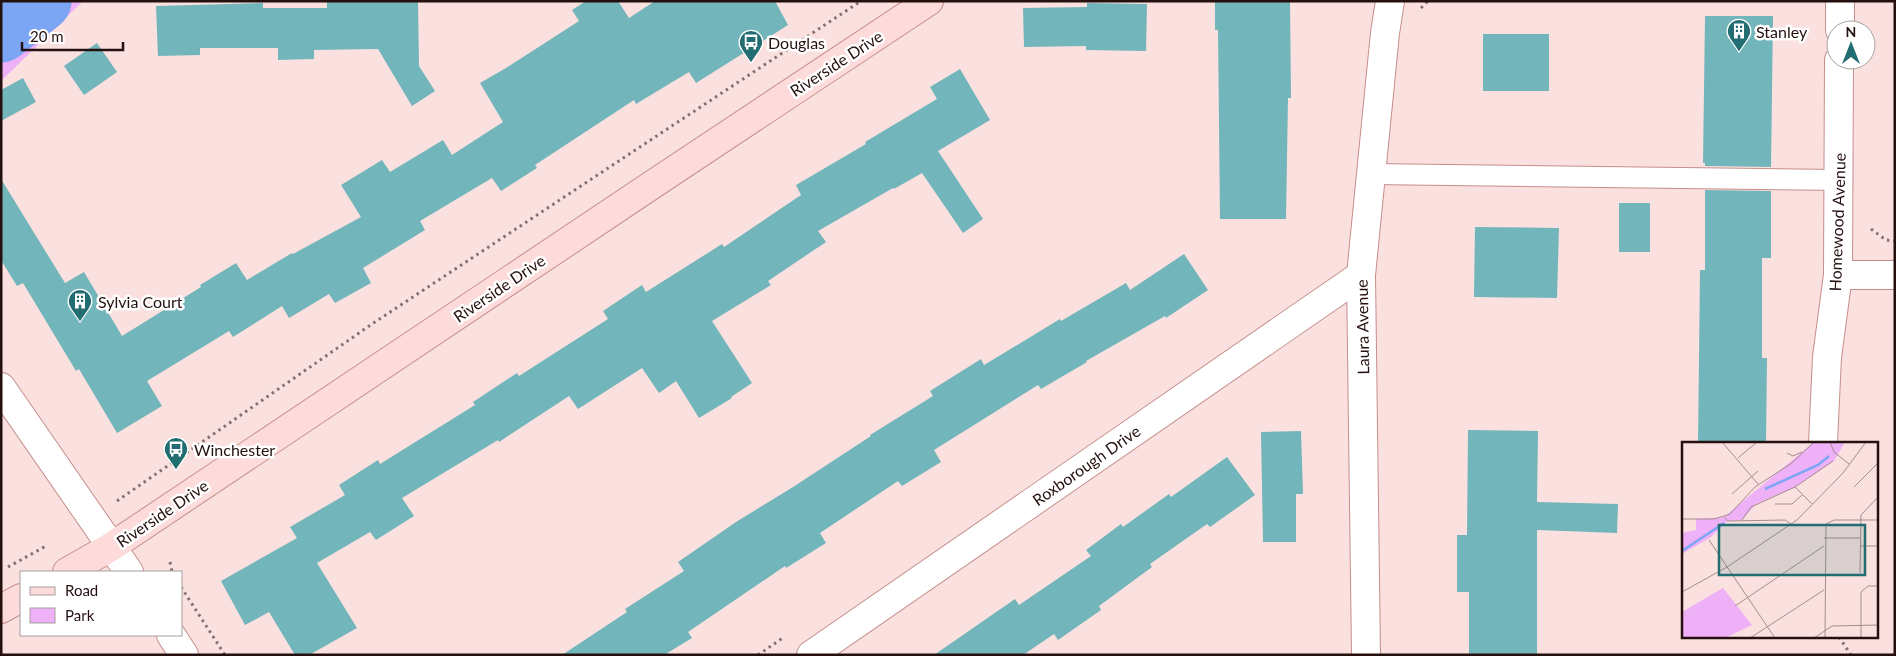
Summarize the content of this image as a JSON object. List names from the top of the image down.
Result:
{
  "streets": {
    "street": [
      "Riverside Drive",
      "Homewood Avenue",
      "Laura Avenue",
      "Roxborough Drive"
    ]
  },
  "crossings": [
    ["Laura Avenue", "Roxborough Drive"]
  ],
  "places": {
    "building": ["Stanley", "Sylvia Court"],
    "bus stop": ["Douglas", "Winchester"]
  },
  "legend": ["Road", "Park"],
  "scale_bar": "20 m",
  "north": "top"
}
